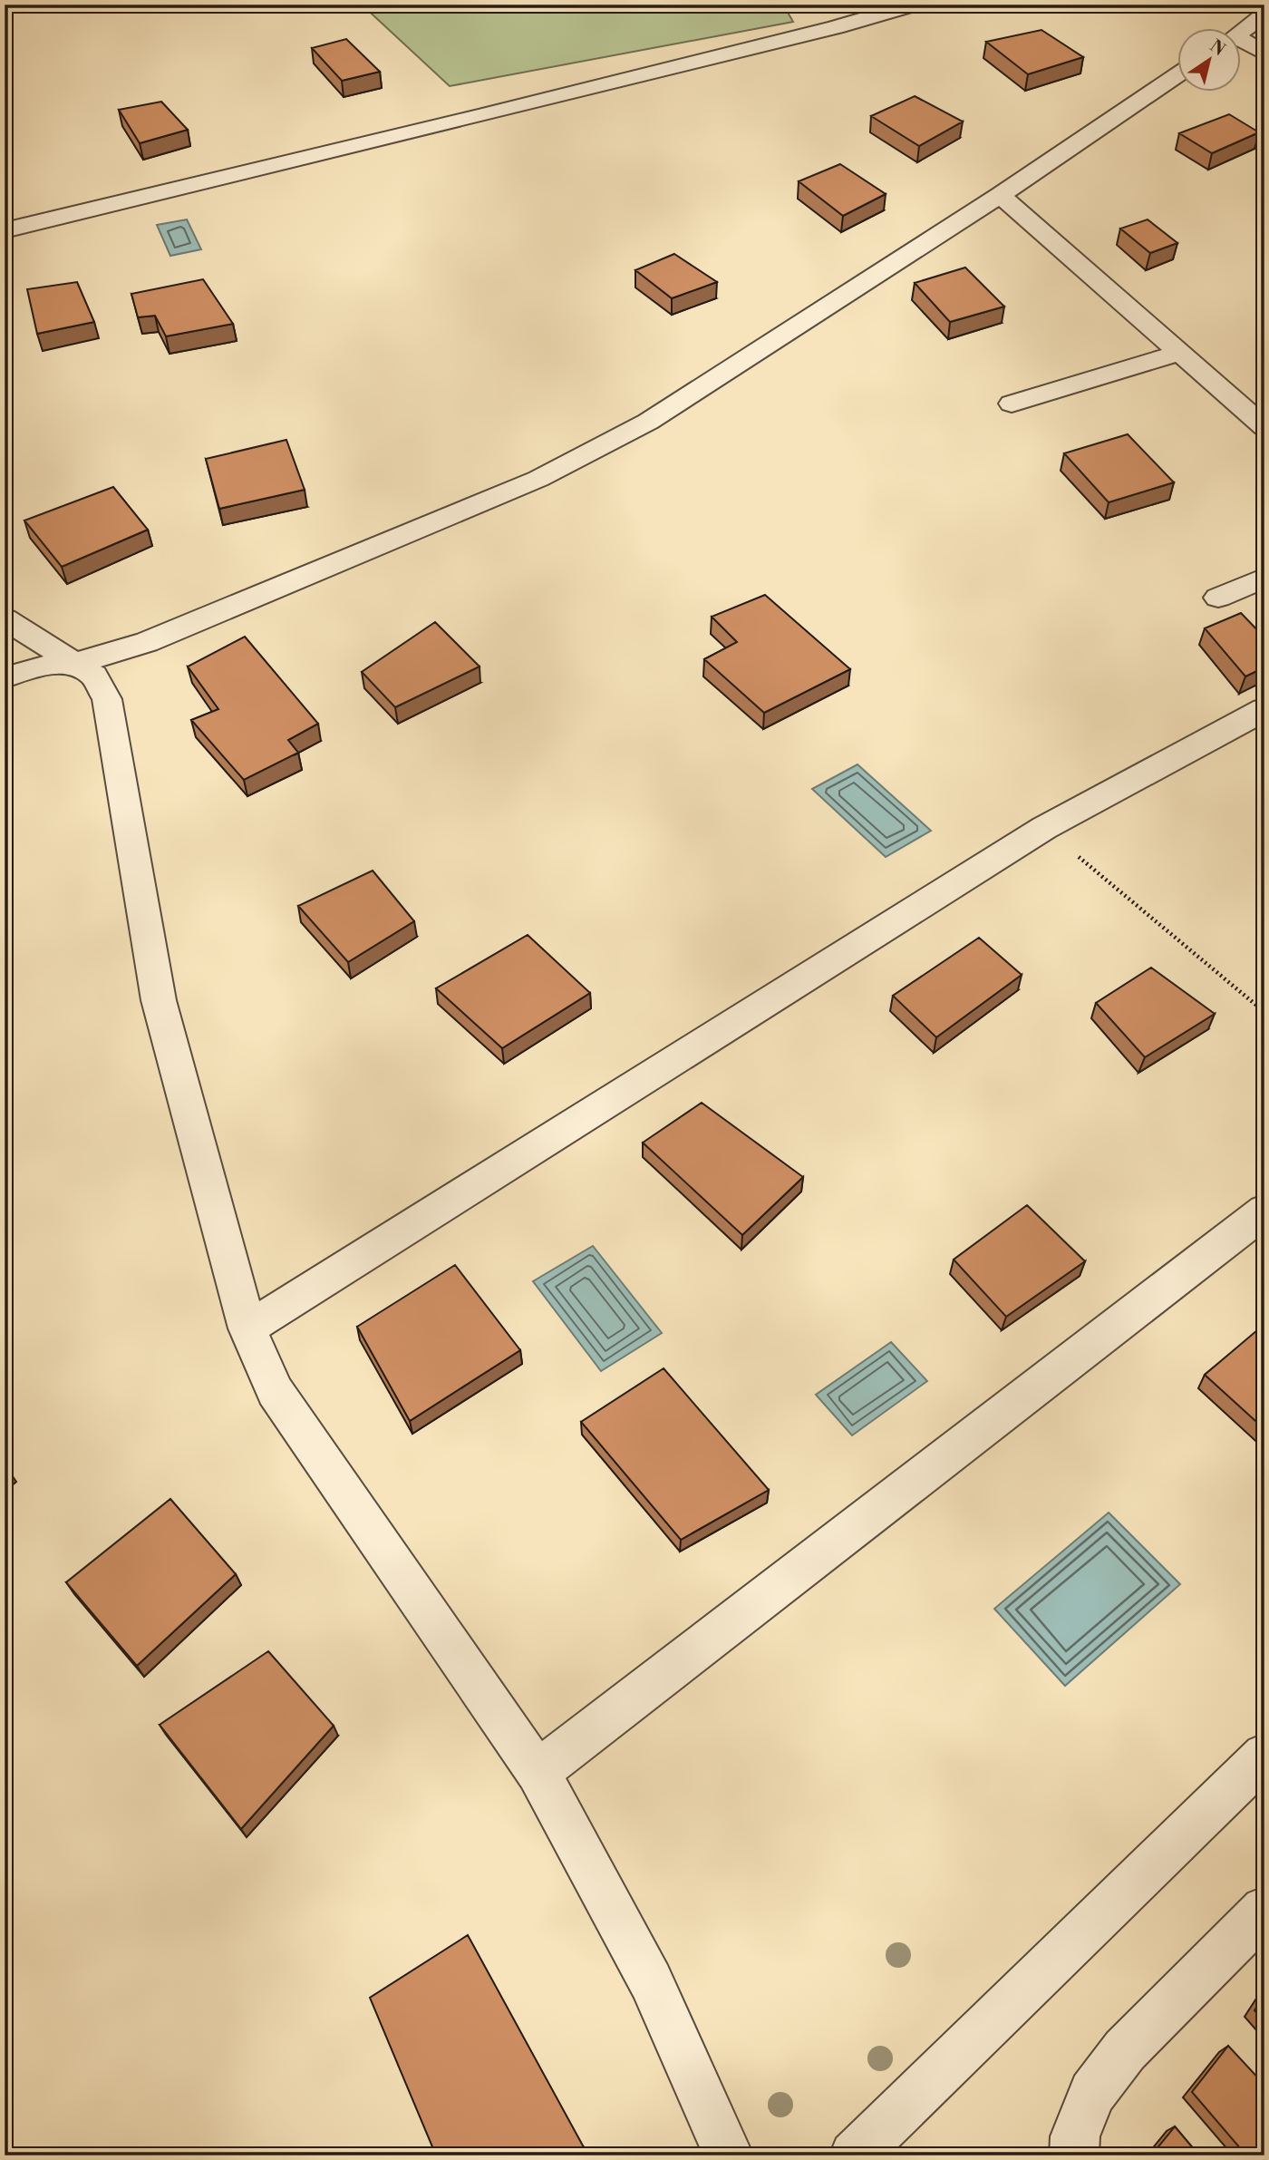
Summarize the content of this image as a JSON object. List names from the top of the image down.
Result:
{
  "north": "top right"
}
